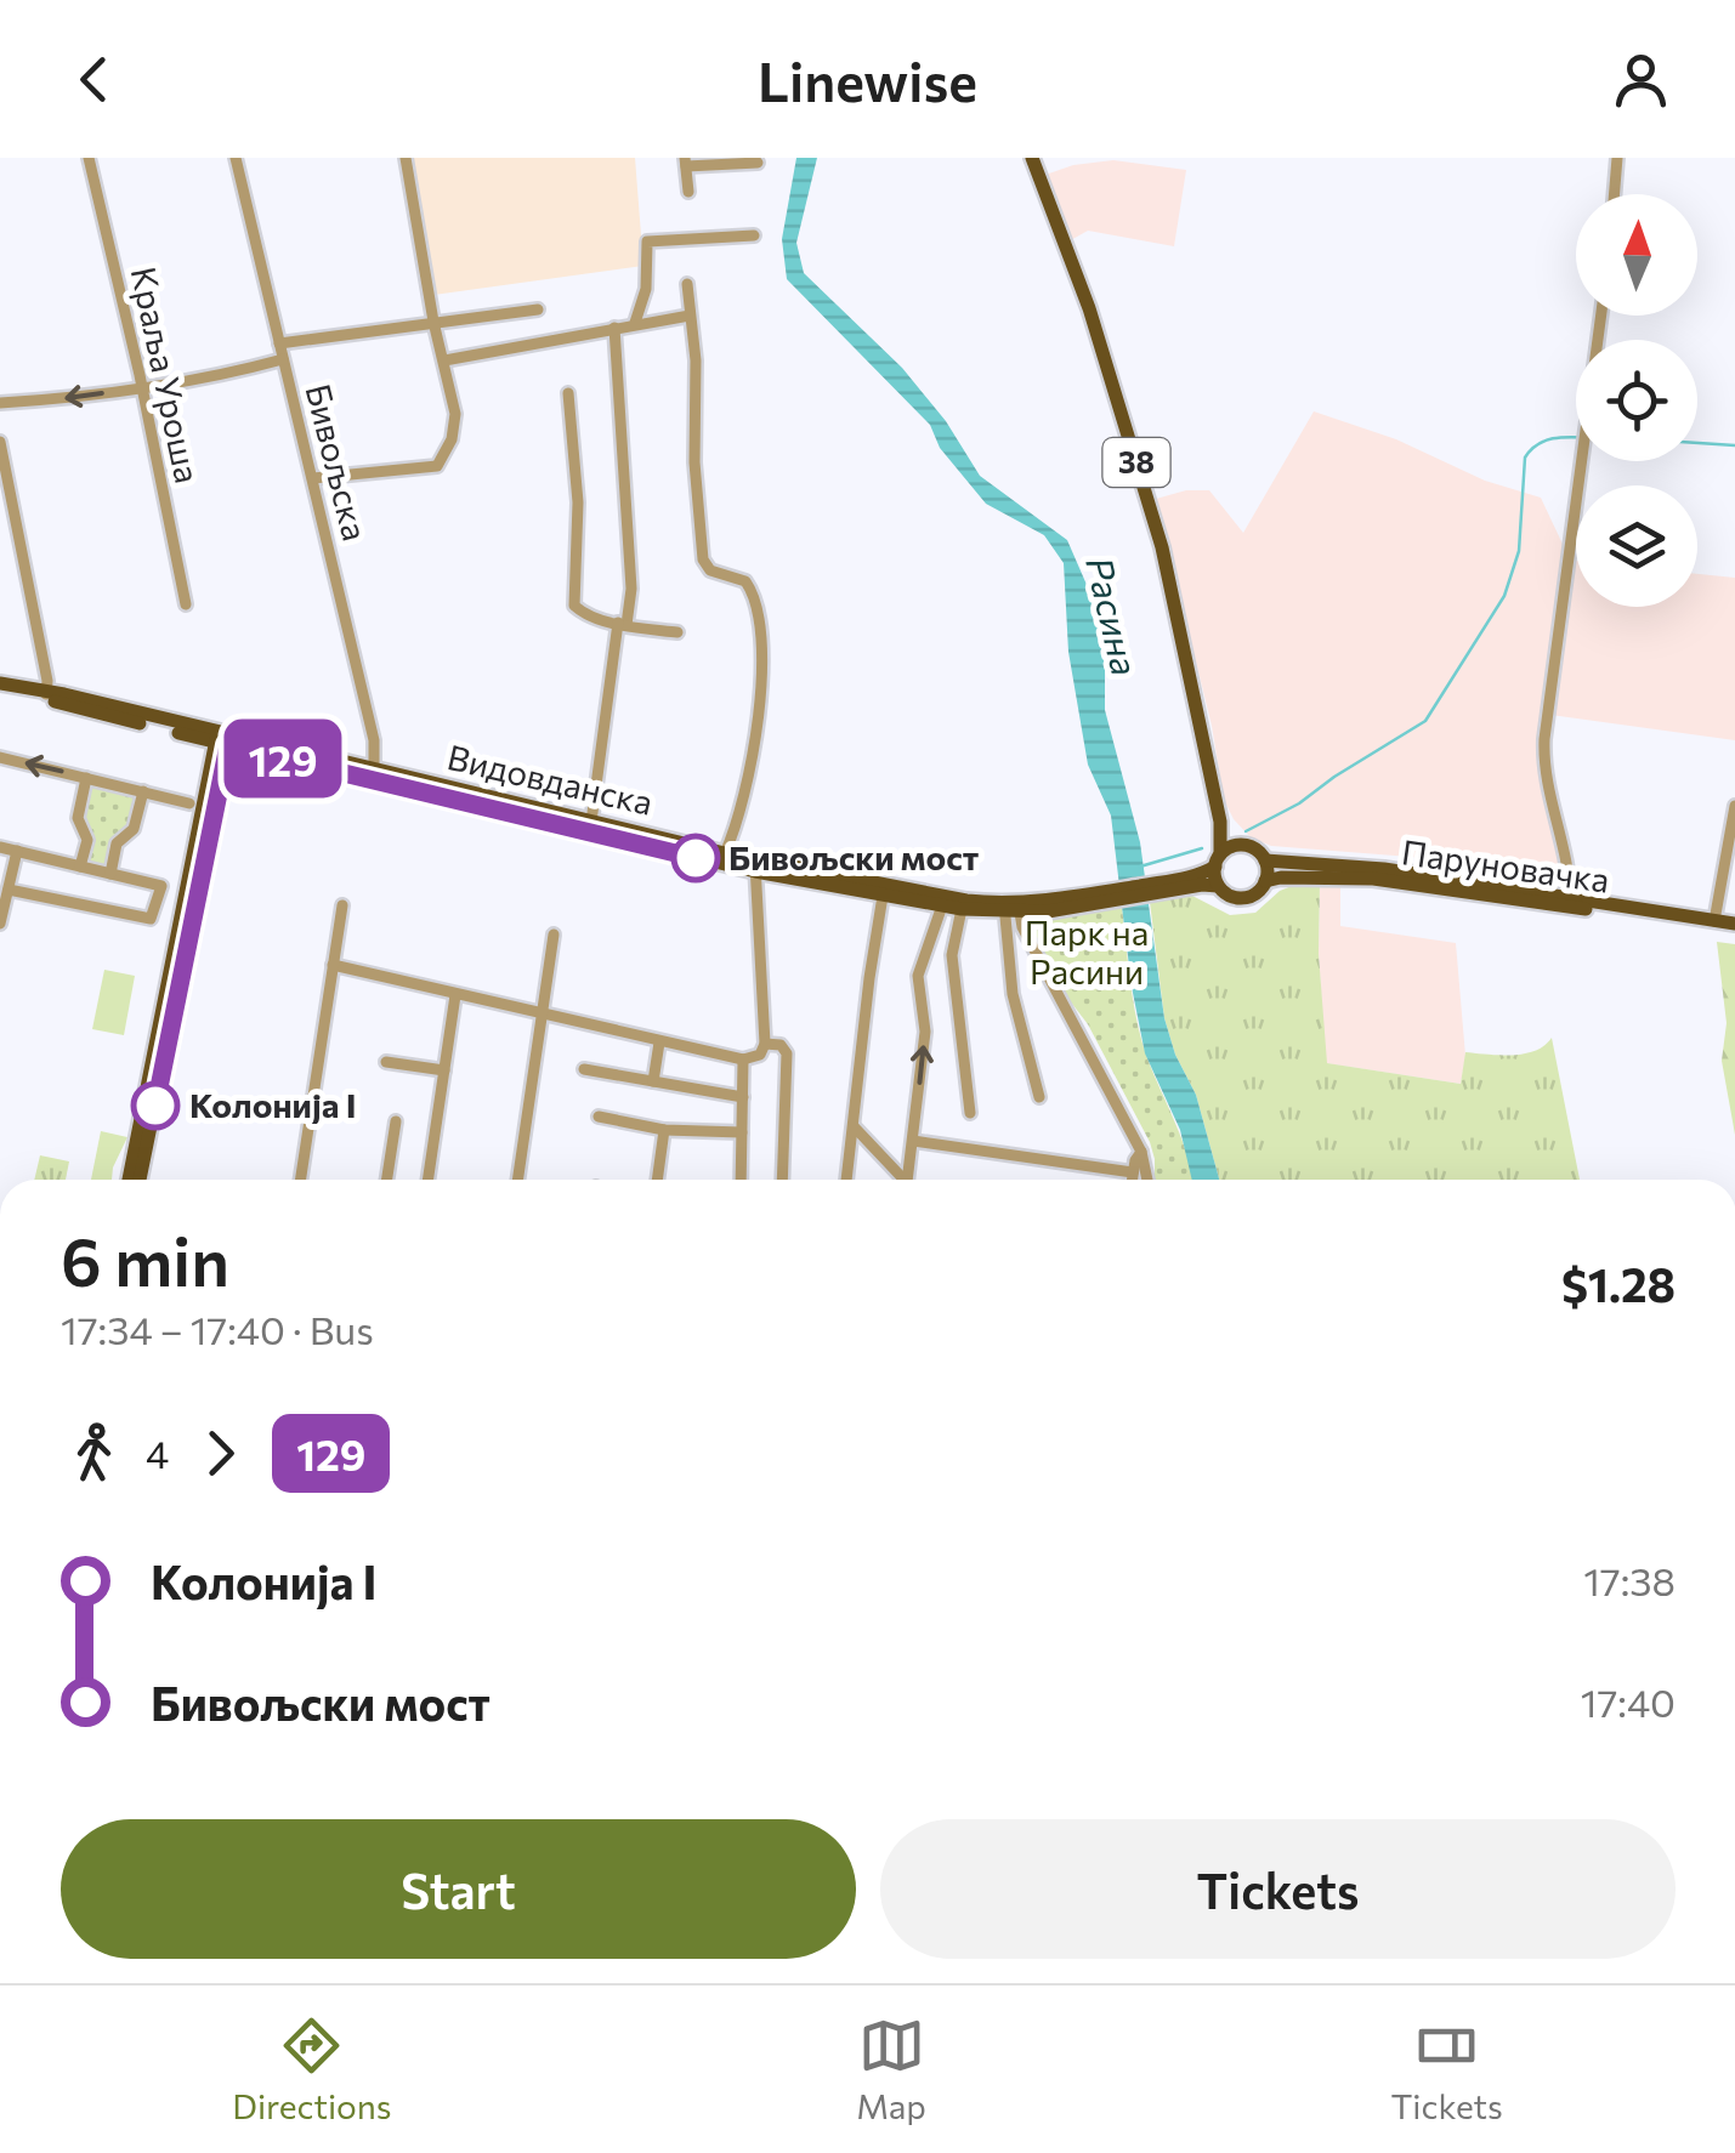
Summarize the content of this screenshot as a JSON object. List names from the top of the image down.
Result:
{
  "streets": {
    "main road": ["38", "Видовданска", "Паруновачка"],
    "street": ["Краља Уроша", "Бивољска"]
  },
  "crossings": [
    ["Бивољска", "Видовданска"],
    ["38", "Паруновачка"]
  ],
  "water": ["Расина"],
  "parks": ["Парк на Расини"],
  "places": ["Бивољски мост", "Колонија I"],
  "lines": ["bus line 129"],
  "north": "top",
  "page": {
    "header": "Linewise",
    "on_map": "129",
    "heading": ["6 min", "17:34 – 17:40 · Bus", "$1.28"],
    "legs": ["4", "129"],
    "list": [
      {
        "name": "Колонија I",
        "value": "17:38"
      },
      {
        "name": "Бивољски мост",
        "value": "17:40"
      }
    ],
    "buttons": ["Start", "Tickets"],
    "tabs": ["Directions", "Map", "Tickets"]
  }
}
